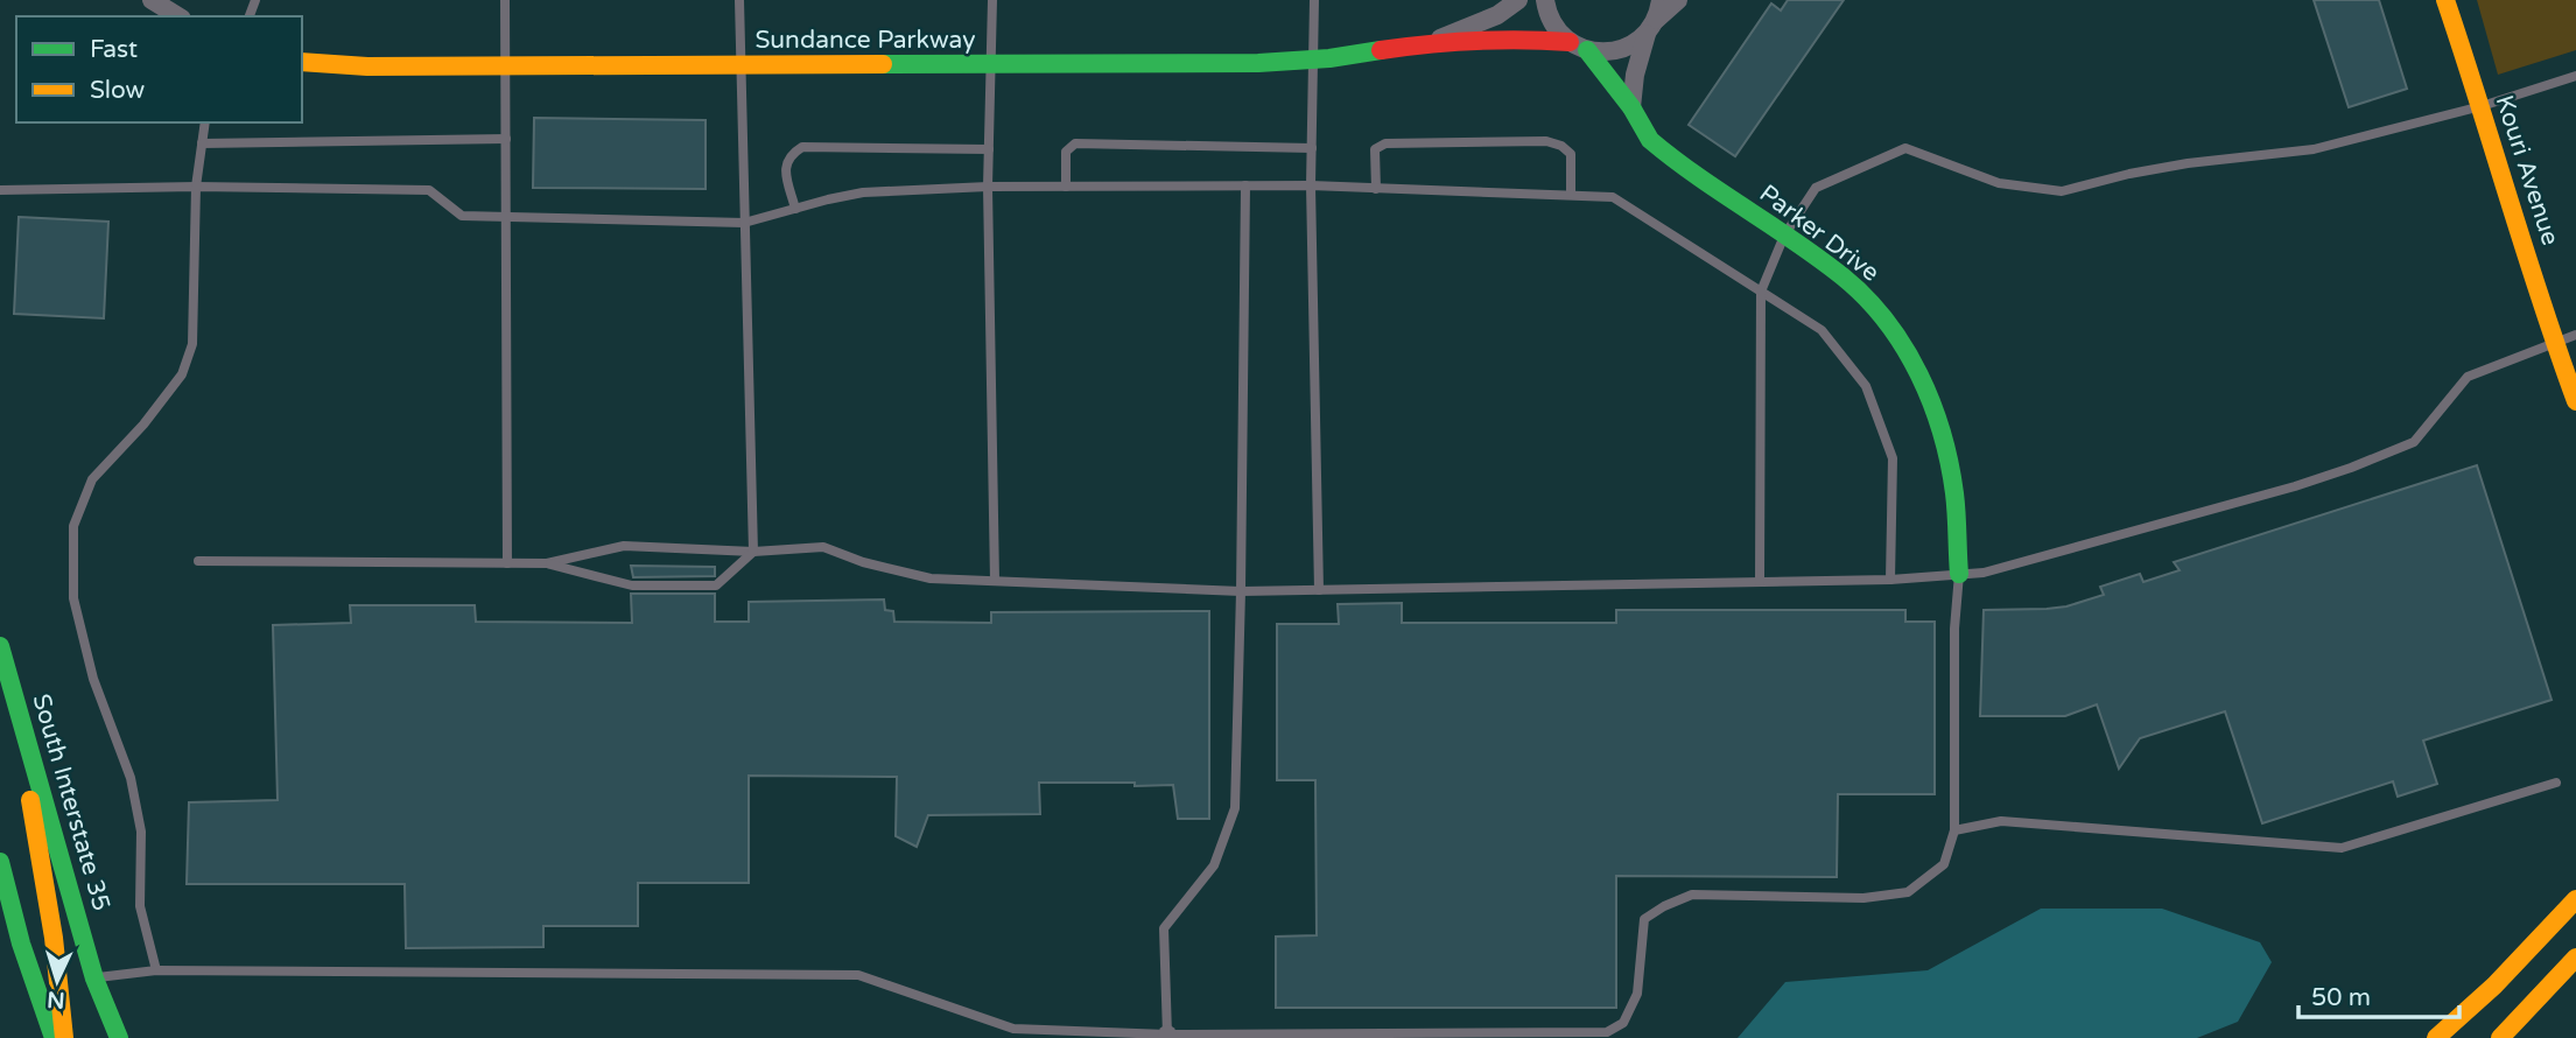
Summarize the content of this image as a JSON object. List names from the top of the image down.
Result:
{
  "streets": {
    "main road": [
      "Sundance Parkway",
      "Kouri Avenue",
      "Parker Drive",
      "South Interstate 35"
    ]
  },
  "legend": ["Fast", "Slow"],
  "scale_bar": "50 m",
  "north": "bottom"
}
